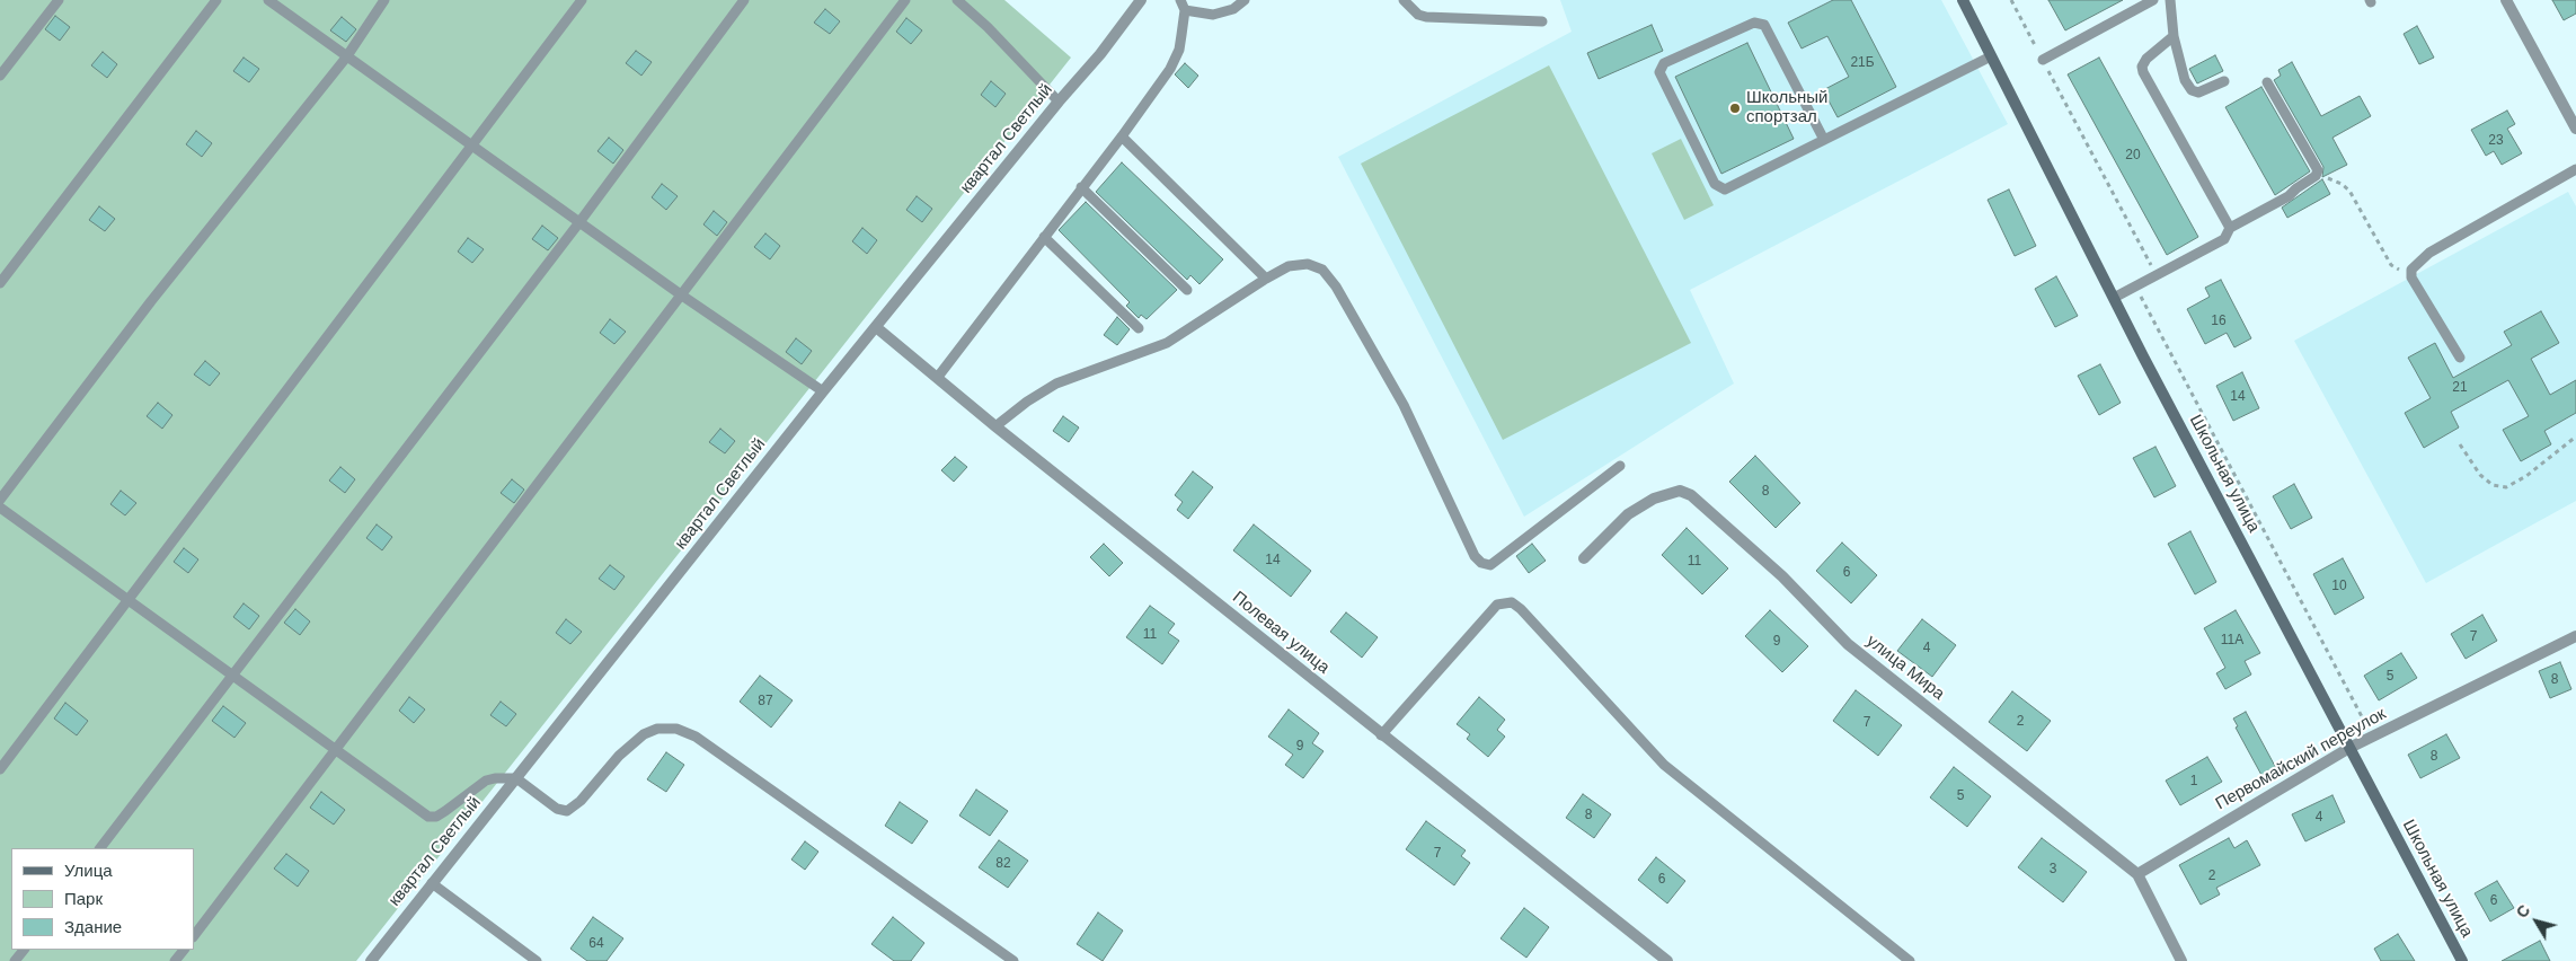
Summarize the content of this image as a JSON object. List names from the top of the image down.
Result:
{
  "streets": {
    "street": [
      "квартал Светлый",
      "Школьная улица",
      "Полевая улица",
      "улица Мира",
      "Первомайский переулок"
    ]
  },
  "crossings": [
    ["квартал Светлый", "Полевая улица"],
    ["Школьная улица", "Первомайский переулок"],
    ["улица Мира", "Первомайский переулок"]
  ],
  "places": ["Школьный спортзал"],
  "house_numbers": [
    "21Б",
    "23",
    "20",
    "16",
    "21",
    "14",
    "8",
    "14",
    "11",
    "6",
    "10",
    "11",
    "7",
    "11А",
    "9",
    "4",
    "5",
    "8",
    "87",
    "2",
    "7",
    "9",
    "8",
    "1",
    "5",
    "8",
    "4",
    "7",
    "82",
    "3",
    "2",
    "6",
    "6",
    "64"
  ],
  "legend": ["Улица", "Парк", "Здание"],
  "north": "top left"
}
